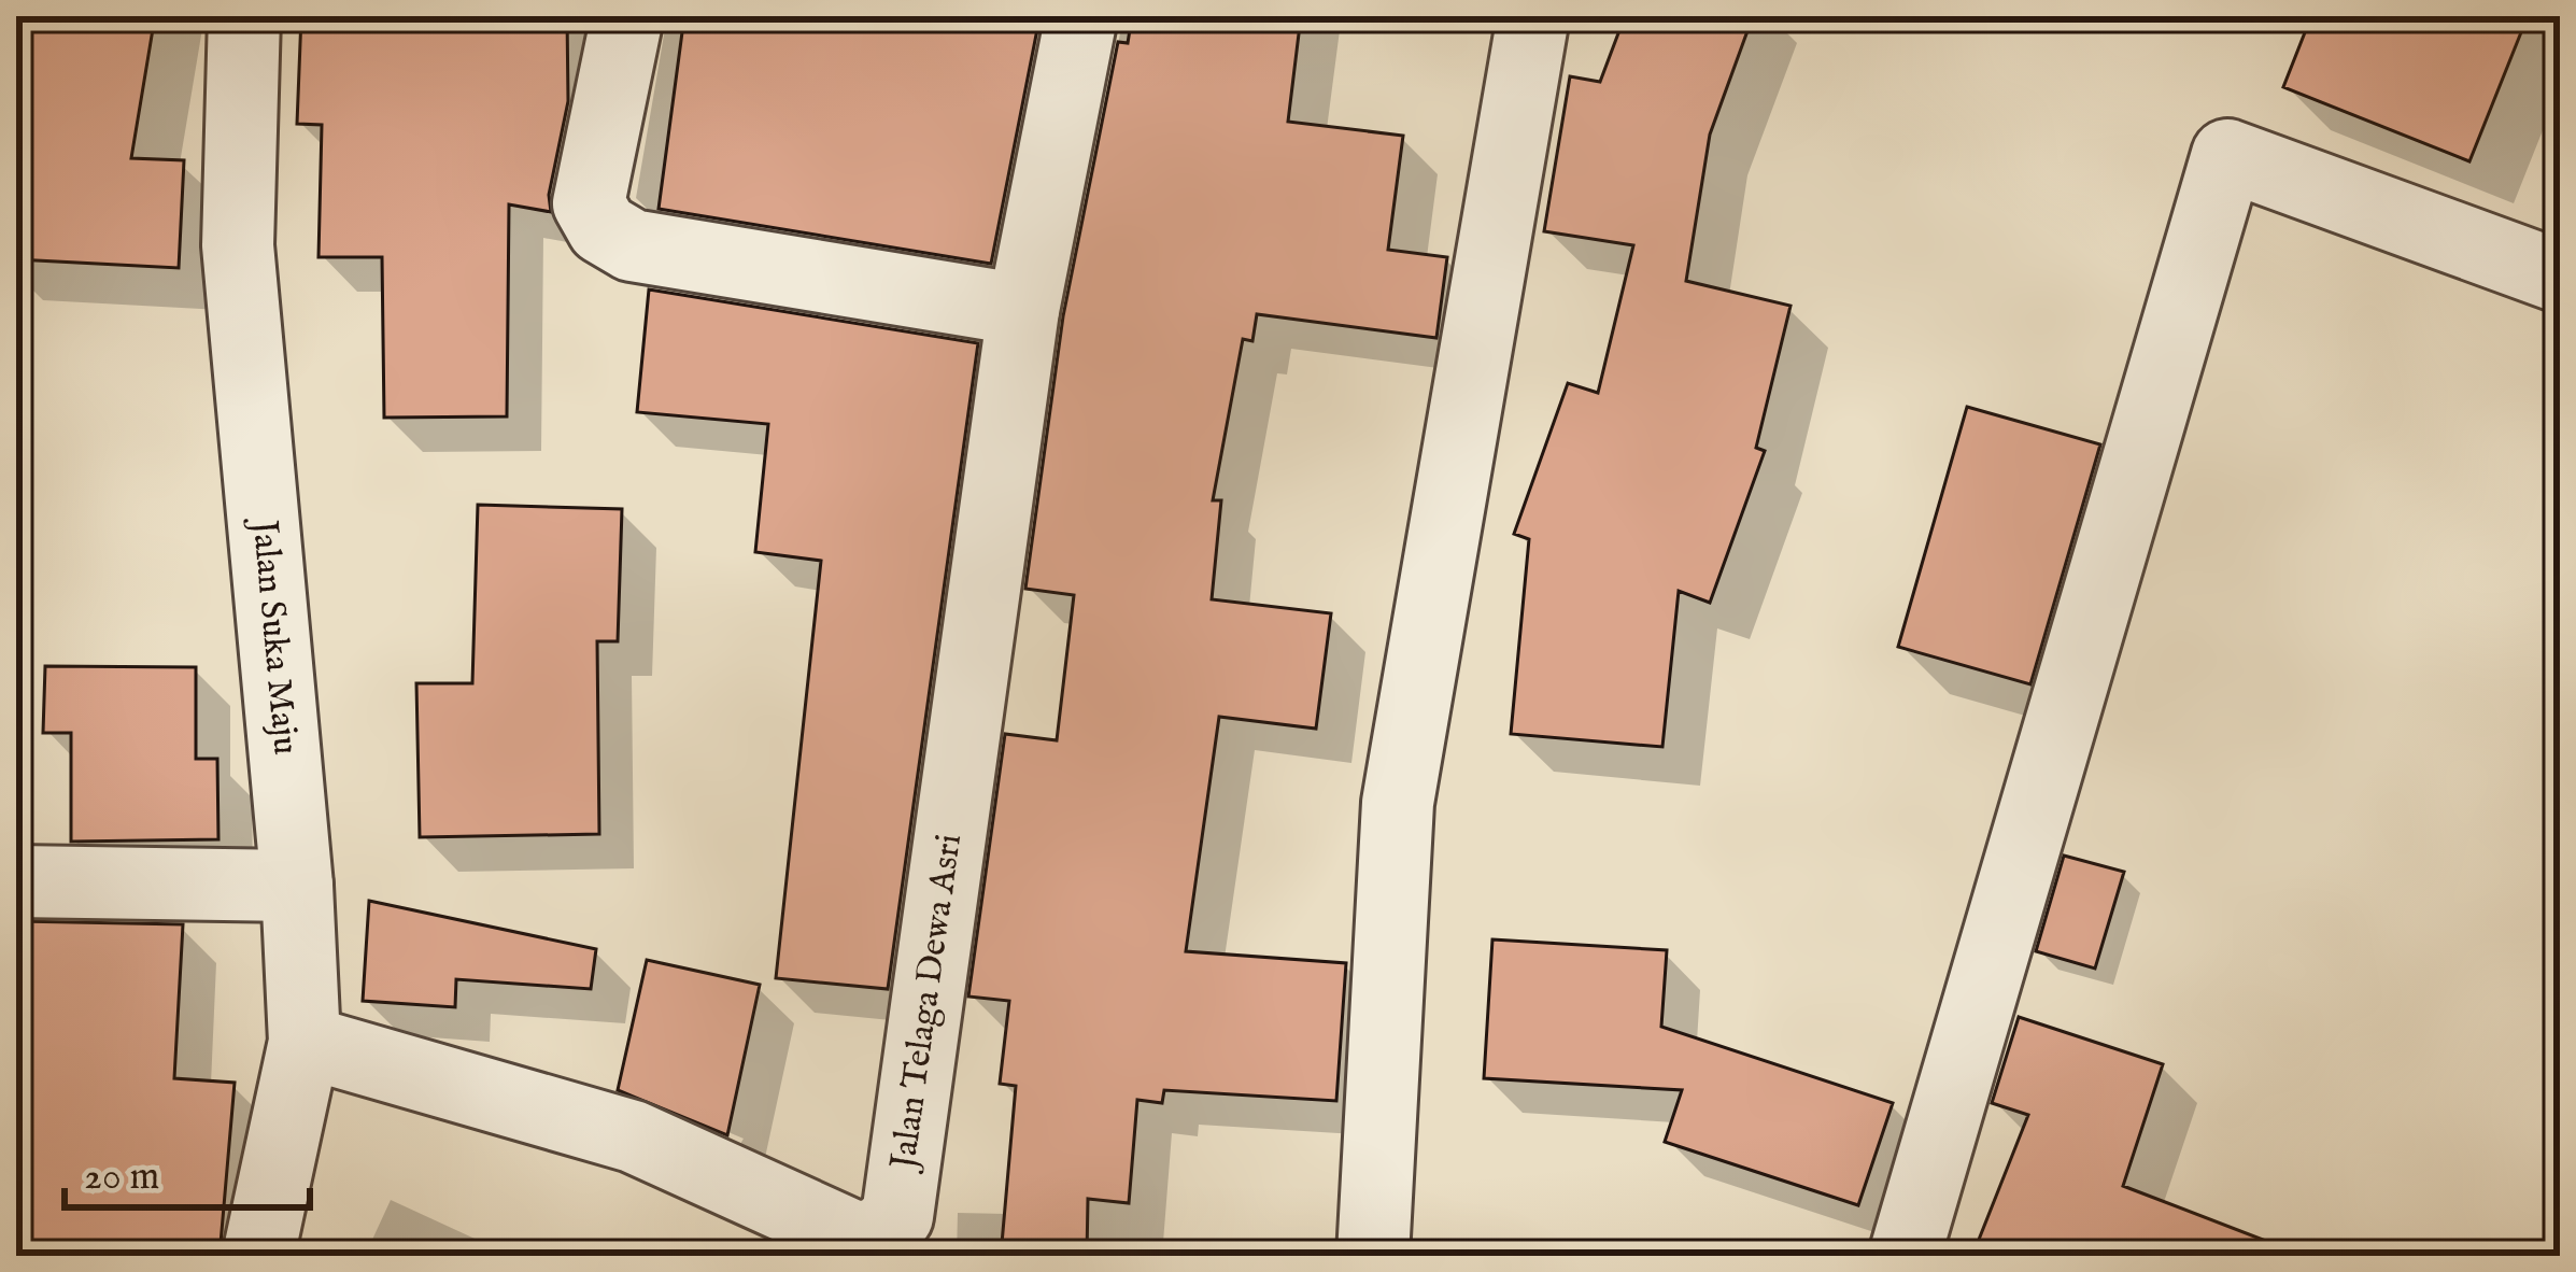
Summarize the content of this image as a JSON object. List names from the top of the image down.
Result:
{
  "streets": {
    "street": ["Jalan Suka Maju", "Jalan Telaga Dewa Asri"]
  },
  "crossings": [
    ["Jalan Suka Maju", "Jalan Telaga Dewa Asri"]
  ],
  "scale_bar": "20 m"
}
